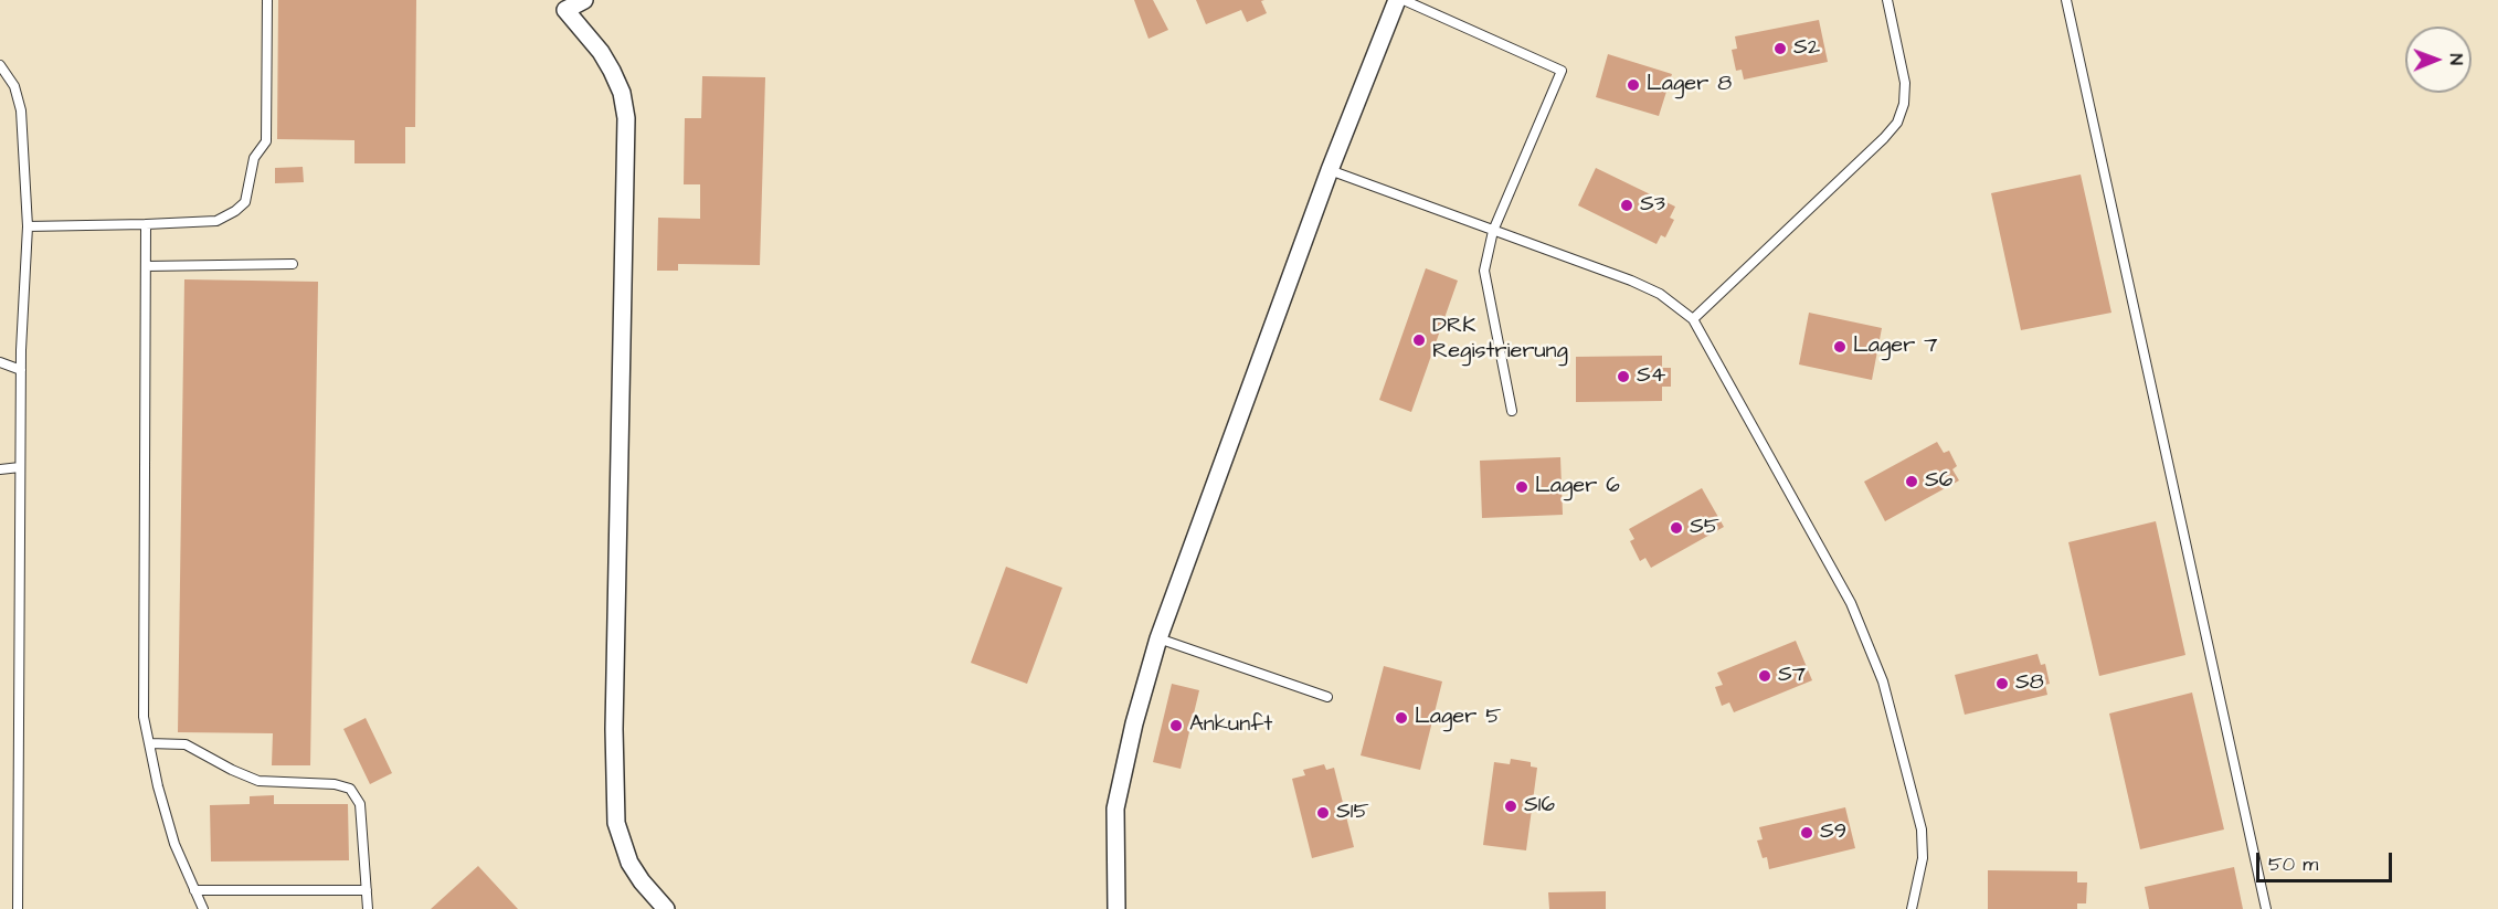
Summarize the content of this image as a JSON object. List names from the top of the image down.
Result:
{
  "places": [
    "S2",
    "Lager 8",
    "S3",
    "DRK Registrierung",
    "Lager 7",
    "S4",
    "S6",
    "Lager 6",
    "S5",
    "S7",
    "S8",
    "Lager 5",
    "Ankunft",
    "S16",
    "S15",
    "S9"
  ],
  "scale_bar": "50 m",
  "north": "right"
}
